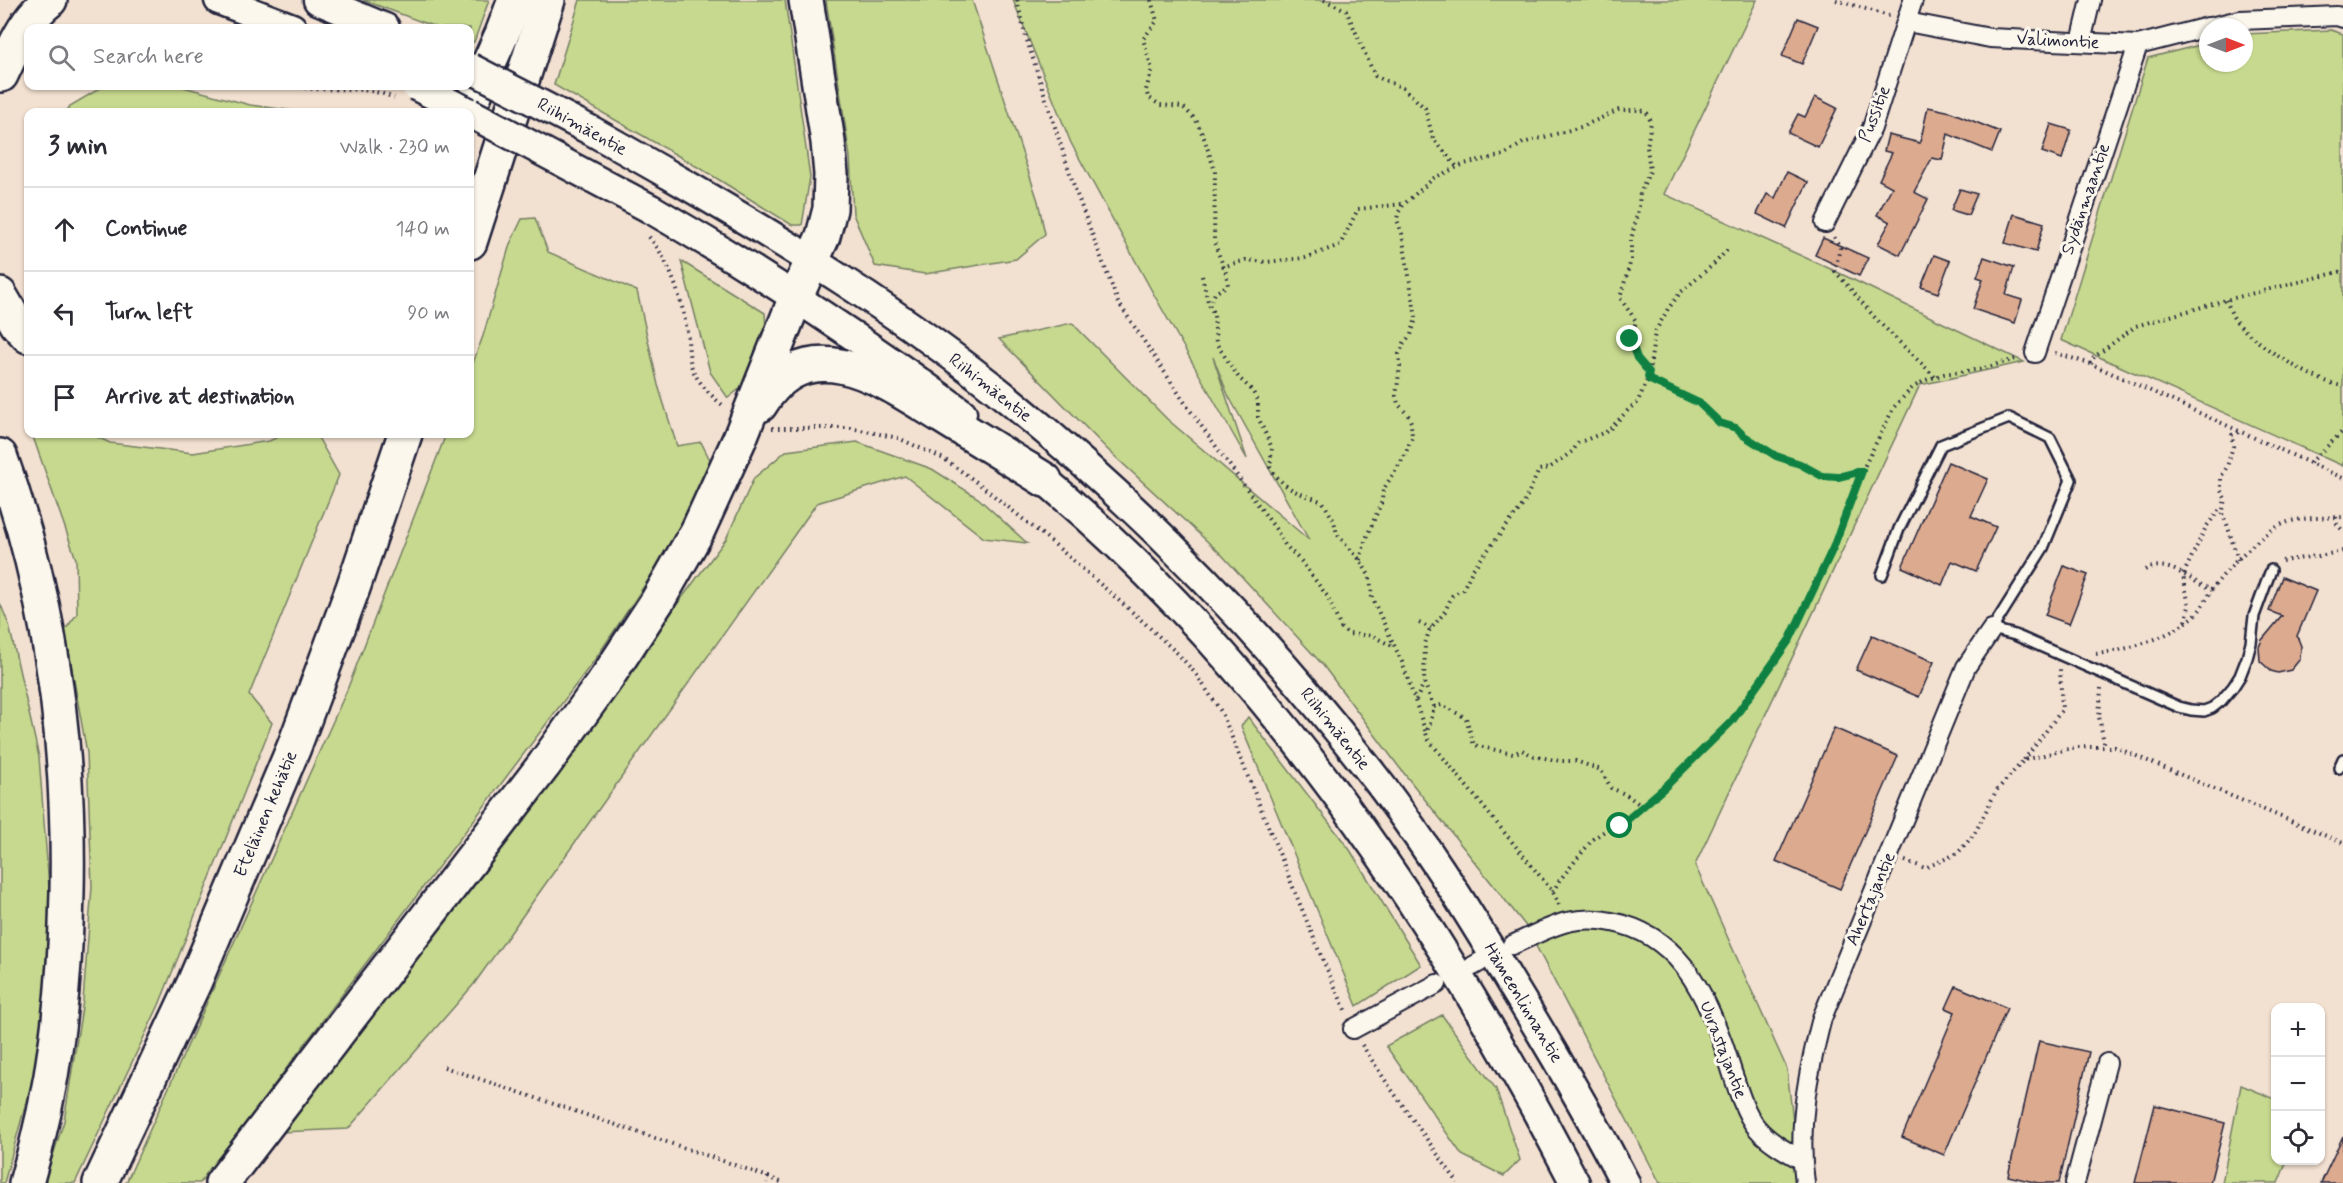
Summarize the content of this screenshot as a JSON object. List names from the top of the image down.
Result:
{
  "streets": {
    "highway": ["Eteläinen kehätie"],
    "main road": ["Riihimäentie", "Hämeenlinnantie"],
    "street": [
      "Valimontie",
      "Pussitie",
      "Sydänmaantie",
      "Ahertajantie",
      "Uurastajantie"
    ]
  },
  "crossings": [
    ["Valimontie", "Pussitie"],
    ["Valimontie", "Sydänmaantie"],
    ["Riihimäentie", "Hämeenlinnantie"],
    ["Ahertajantie", "Uurastajantie"]
  ],
  "north": "right",
  "page": {
    "search": "Search here",
    "heading": ["3 min", "Walk · 230 m"],
    "list": [
      ["Continue", "140 m"],
      ["Turn left", "90 m"],
      "Arrive at destination"
    ],
    "map_buttons": ["+", "−"]
  }
}
